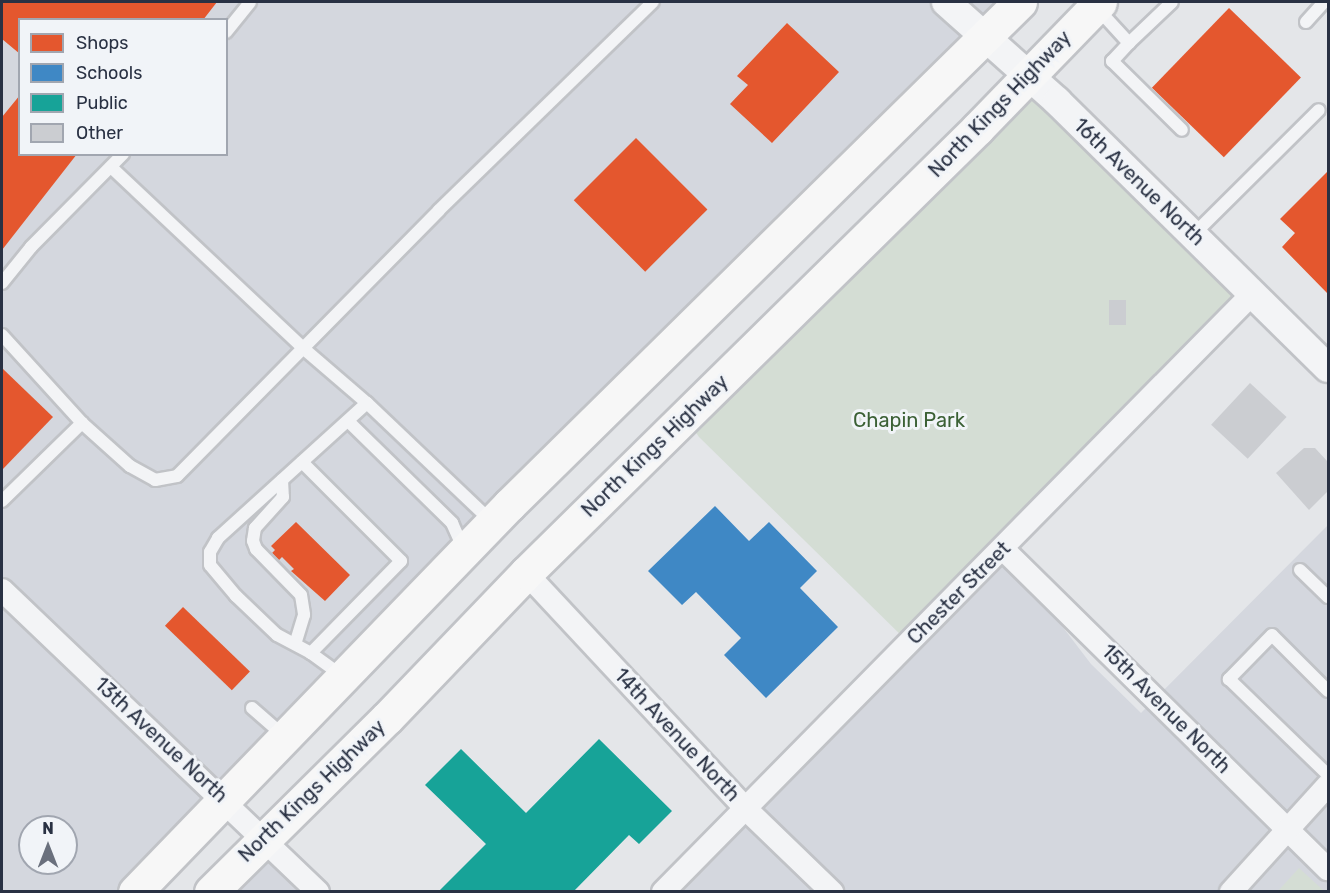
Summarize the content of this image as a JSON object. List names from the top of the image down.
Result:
{
  "streets": {
    "main road": ["North Kings Highway"],
    "street": [
      "16th Avenue North",
      "Chester Street",
      "15th Avenue North",
      "14th Avenue North",
      "13th Avenue North"
    ]
  },
  "crossings": [
    ["North Kings Highway", "16th Avenue North"],
    ["North Kings Highway", "14th Avenue North"],
    ["North Kings Highway", "13th Avenue North"],
    ["16th Avenue North", "Chester Street"],
    ["Chester Street", "15th Avenue North"],
    ["Chester Street", "14th Avenue North"]
  ],
  "parks": ["Chapin Park"],
  "legend": [
    "Shops",
    "Schools",
    "Public",
    "Other"
  ],
  "north": "top"
}
